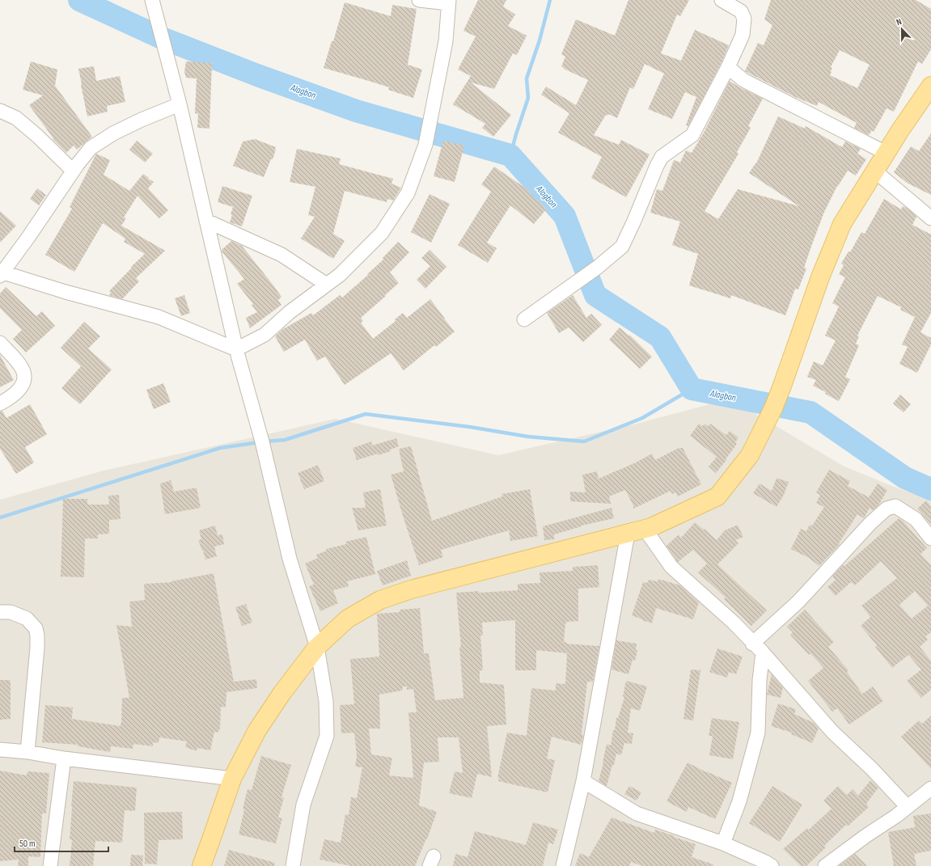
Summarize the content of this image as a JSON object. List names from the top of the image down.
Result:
{
  "water": ["Alagbon"],
  "scale_bar": "50 m",
  "north": "top"
}
